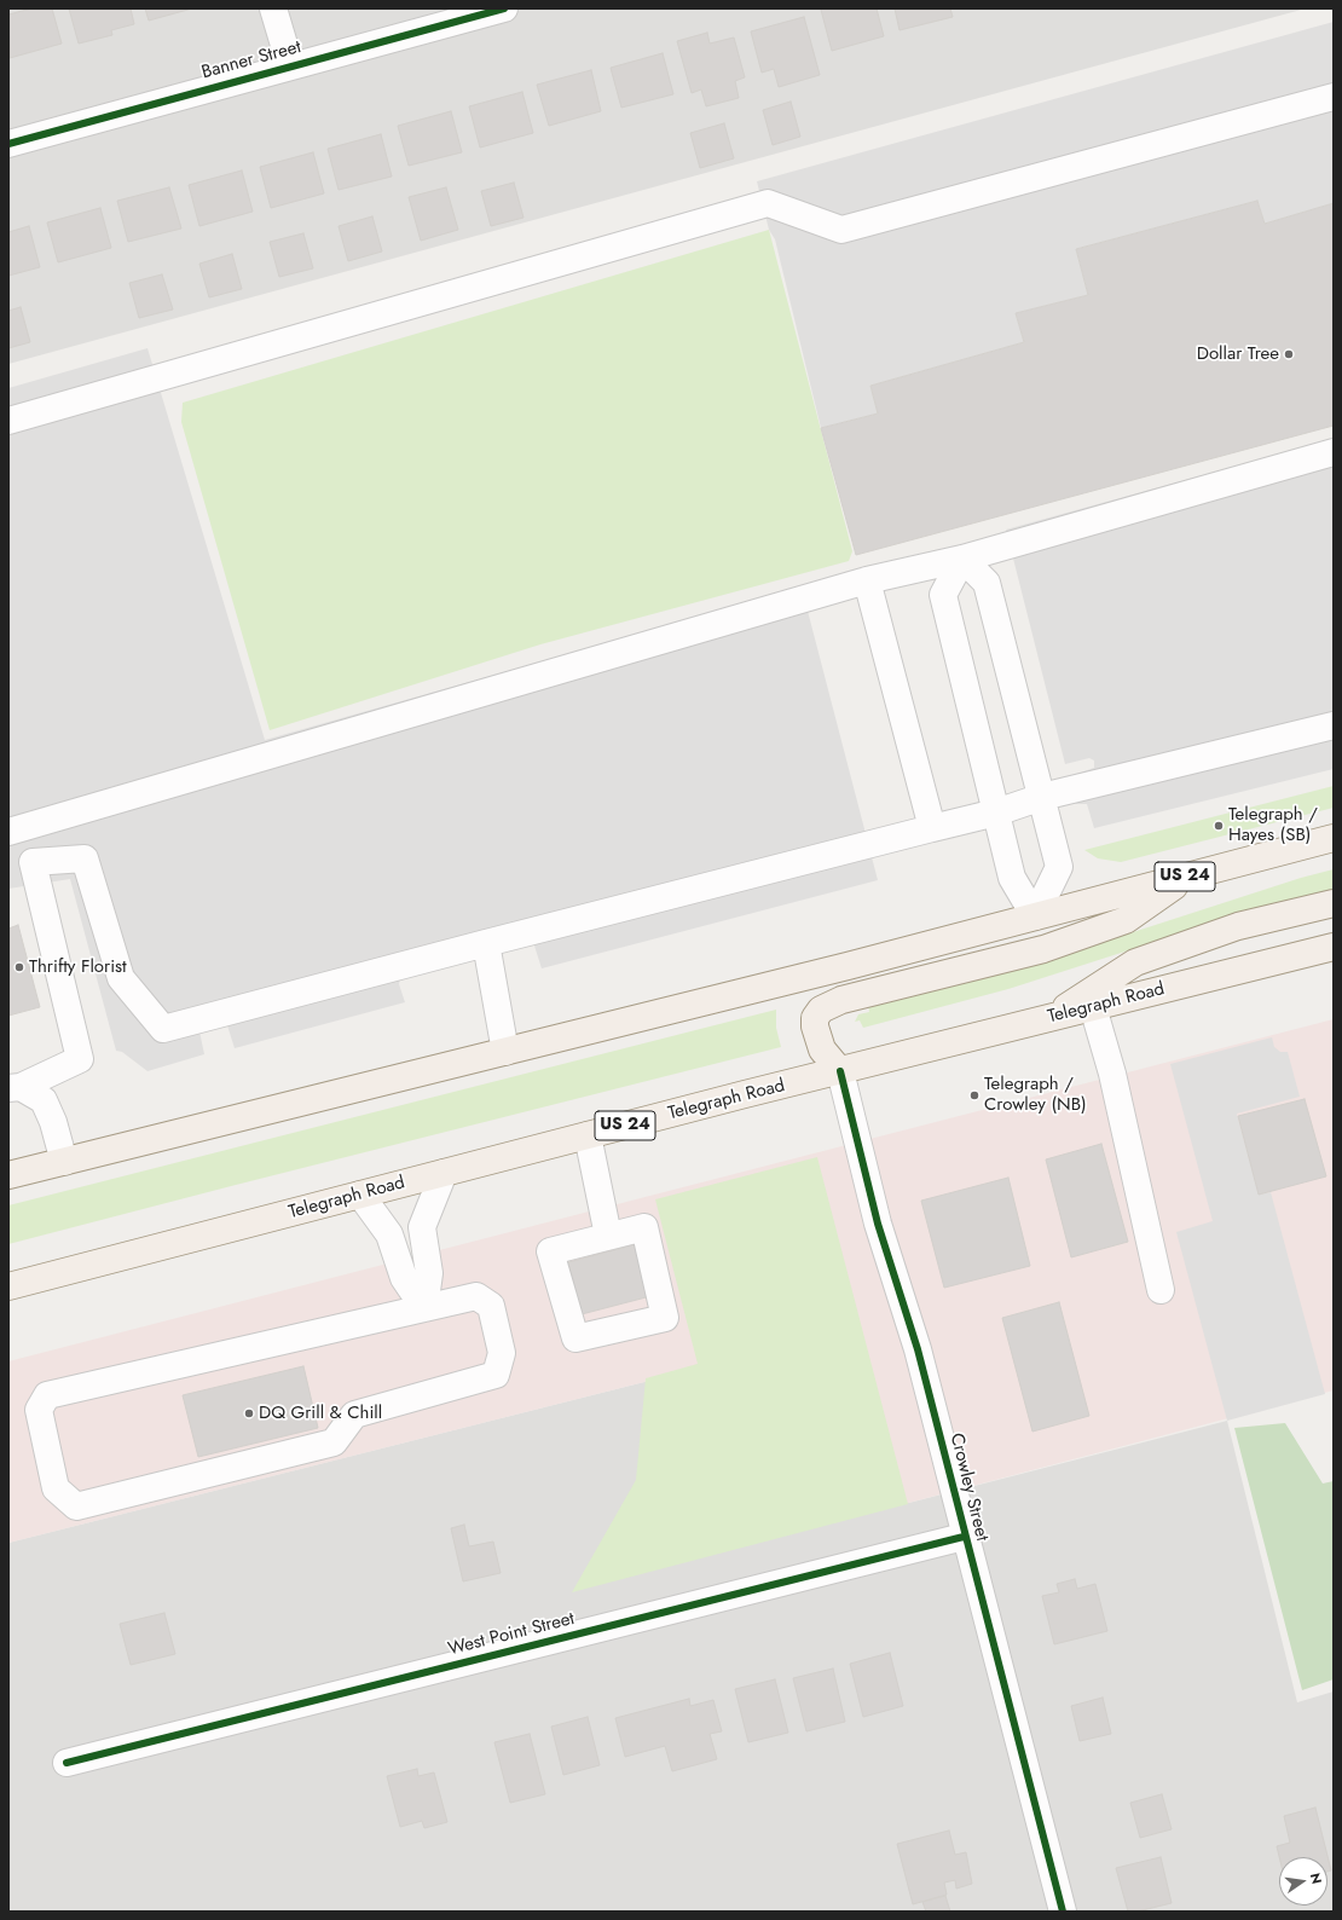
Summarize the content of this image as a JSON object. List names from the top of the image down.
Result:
{
  "streets": {
    "main road": ["US 24", "Telegraph Road"],
    "street": ["Banner Street", "Crowley Street", "West Point Street"]
  },
  "crossings": [
    ["Telegraph Road", "Crowley Street"],
    ["Crowley Street", "West Point Street"]
  ],
  "places": [
    "Dollar Tree",
    "Telegraph / Hayes (SB)",
    "Thrifty Florist",
    "Telegraph / Crowley (NB)",
    "DQ Grill & Chill"
  ],
  "north": "right"
}
